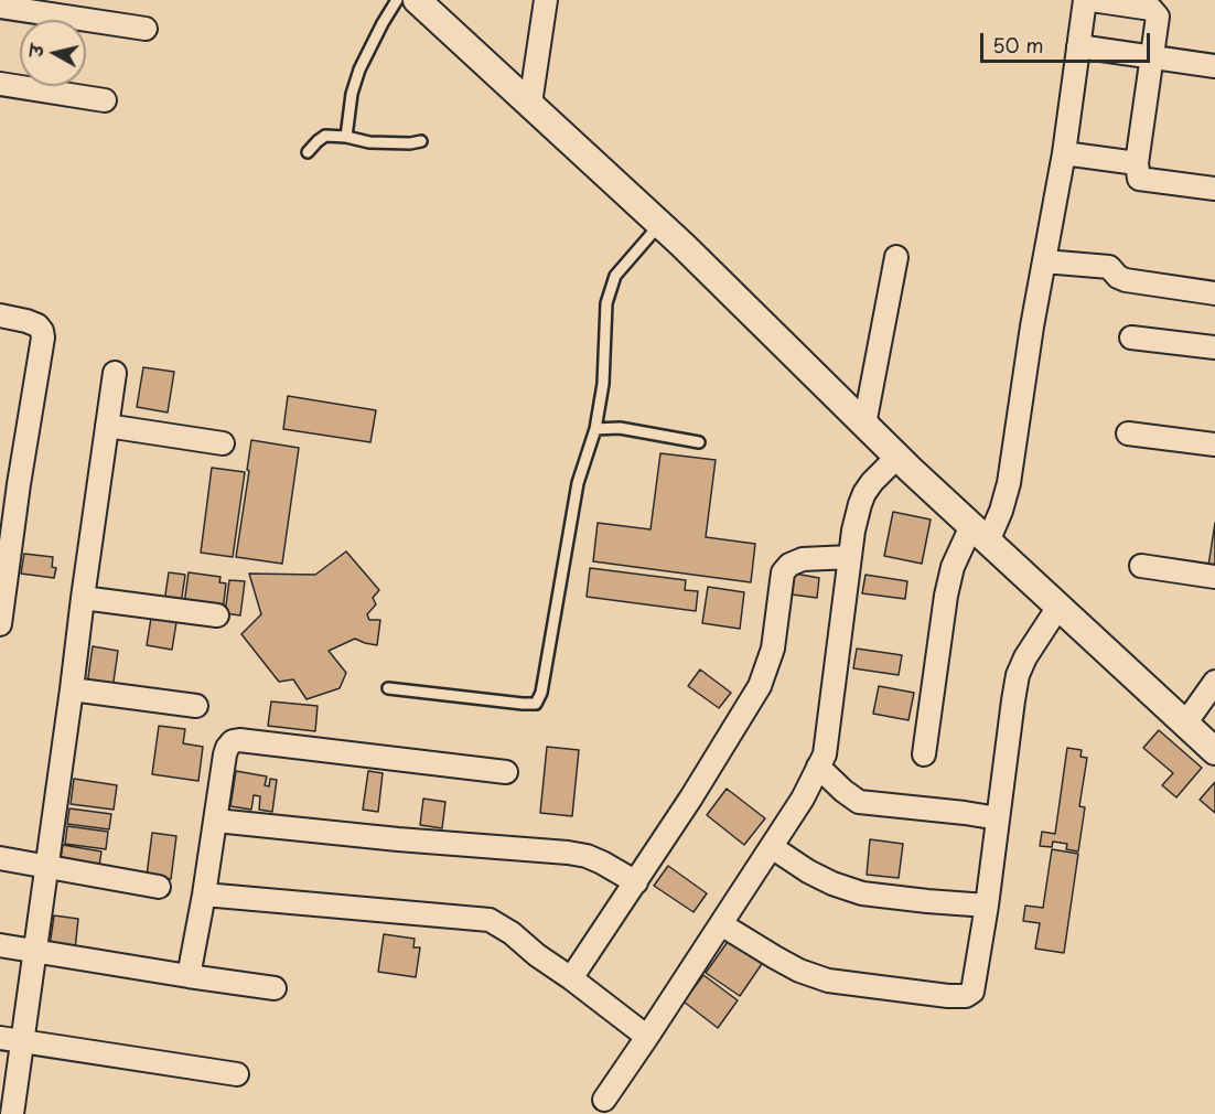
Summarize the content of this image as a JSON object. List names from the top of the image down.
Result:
{
  "scale_bar": "50 m",
  "north": "left"
}
